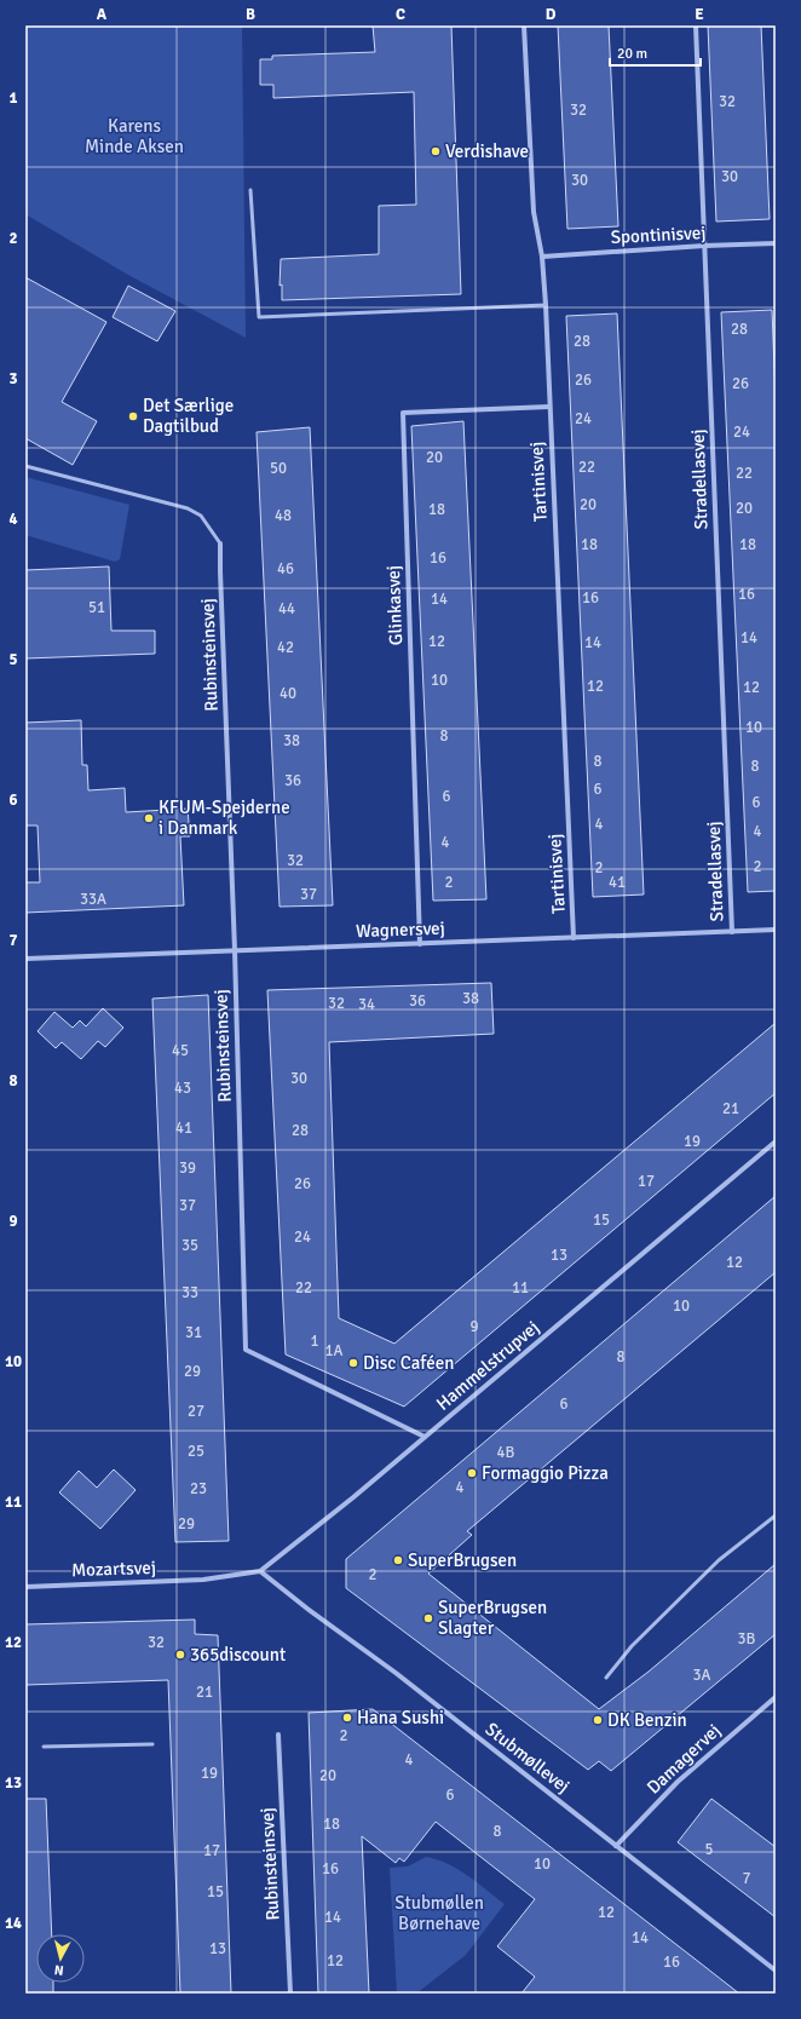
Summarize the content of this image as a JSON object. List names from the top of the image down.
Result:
{
  "streets": {
    "street": [
      "Spontinisvej",
      "Stradellasvej",
      "Tartinisvej",
      "Glinkasvej",
      "Rubinsteinsvej",
      "Wagnersvej",
      "Hammelstrupvej",
      "Mozartsvej",
      "Stubmøllevej",
      "Damagervej"
    ]
  },
  "crossings": [
    ["Spontinisvej", "Stradellasvej"],
    ["Spontinisvej", "Tartinisvej"],
    ["Stradellasvej", "Wagnersvej"],
    ["Tartinisvej", "Glinkasvej"],
    ["Tartinisvej", "Wagnersvej"],
    ["Glinkasvej", "Wagnersvej"],
    ["Rubinsteinsvej", "Wagnersvej"],
    ["Rubinsteinsvej", "Hammelstrupvej"],
    ["Hammelstrupvej", "Mozartsvej"],
    ["Hammelstrupvej", "Stubmøllevej"],
    ["Stubmøllevej", "Damagervej"]
  ],
  "parks": ["Karens Minde Aksen", "Stubmøllen Børnehave"],
  "places": [
    "Verdishave",
    "Det Særlige Dagtilbud",
    "KFUM-Spejderne i Danmark",
    "Disc Caféen",
    "Formaggio Pizza",
    "SuperBrugsen",
    "SuperBrugsen Slagter",
    "365discount",
    "Hana Sushi",
    "DK Benzin"
  ],
  "house_numbers": [
    "32",
    "32",
    "30",
    "30",
    "28",
    "28",
    "26",
    "26",
    "24",
    "24",
    "20",
    "22",
    "50",
    "22",
    "20",
    "20",
    "18",
    "48",
    "18",
    "18",
    "16",
    "46",
    "16",
    "16",
    "14",
    "51",
    "44",
    "14",
    "12",
    "14",
    "42",
    "10",
    "12",
    "12",
    "40",
    "10",
    "8",
    "38",
    "8",
    "8",
    "36",
    "6",
    "6",
    "6",
    "4",
    "4",
    "4",
    "32",
    "2",
    "2",
    "2",
    "41",
    "37",
    "33A",
    "38",
    "36",
    "32",
    "34",
    "45",
    "30",
    "43",
    "21",
    "41",
    "28",
    "19",
    "39",
    "17",
    "26",
    "37",
    "15",
    "24",
    "35",
    "13",
    "12",
    "22",
    "11",
    "33",
    "10",
    "9",
    "31",
    "1",
    "1A",
    "8",
    "29",
    "6",
    "27",
    "25",
    "4B",
    "4",
    "23",
    "29",
    "2",
    "3B",
    "32",
    "3A",
    "21",
    "2",
    "4",
    "19",
    "20",
    "6",
    "18",
    "8",
    "5",
    "17",
    "10",
    "16",
    "7",
    "15",
    "12",
    "14",
    "14",
    "13",
    "12",
    "16"
  ],
  "scale_bar": "20 m",
  "north": "bottom",
  "grid": {
    "columns": [
      "A",
      "B",
      "C",
      "D",
      "E"
    ],
    "rows": [
      "1",
      "2",
      "3",
      "4",
      "5",
      "6",
      "7",
      "8",
      "9",
      "10",
      "11",
      "12",
      "13",
      "14"
    ]
  }
}
